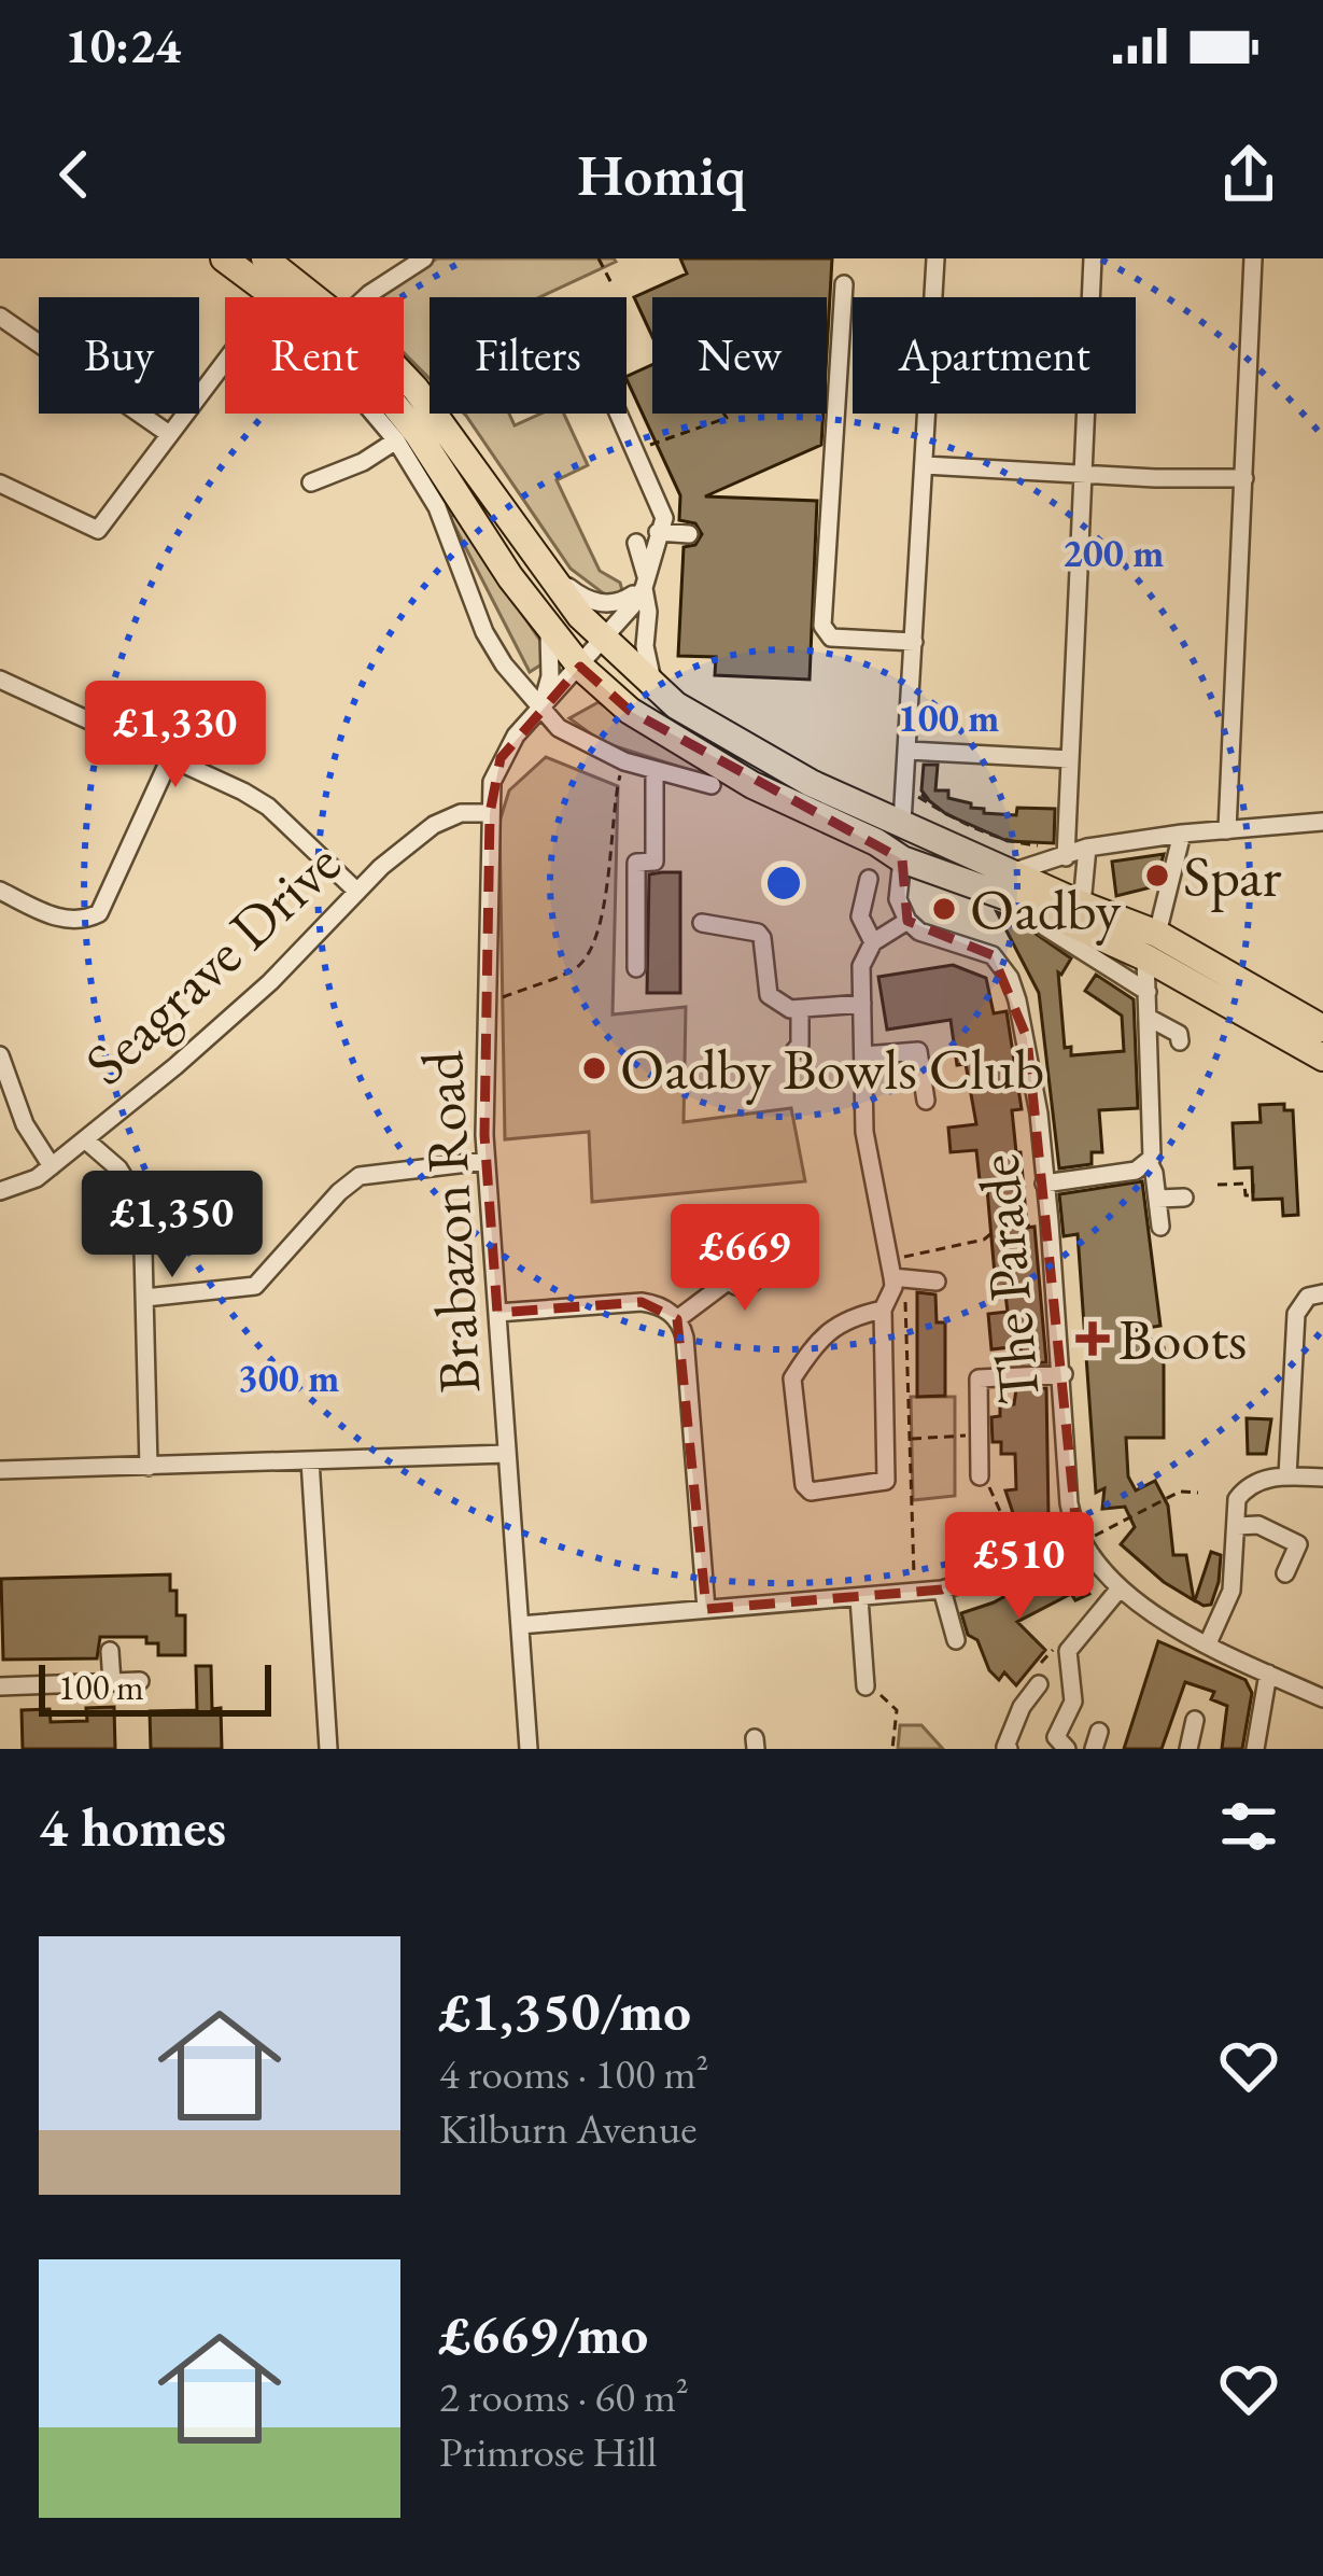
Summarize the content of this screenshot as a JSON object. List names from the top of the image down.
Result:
{
  "streets": {
    "street": ["Seagrave Drive", "Brabazon Road", "The Parade"]
  },
  "crossings": [
    ["Seagrave Drive", "Brabazon Road"]
  ],
  "places": {
    "other": ["Spar", "Oadby", "Oadby Bowls Club"],
    "health": ["Boots"]
  },
  "scale_bar": "100 m",
  "page": {
    "status": "10:24",
    "header": "Homiq",
    "chip": [
      "Buy",
      "Rent",
      "Filters",
      "New",
      "Apartment"
    ],
    "price": [
      "£1,330",
      "£1,350",
      "£669",
      "£510"
    ],
    "scale": "100 m",
    "heading": "4 homes",
    "list": [
      {
        "name": "£1,350/mo",
        "note": "4 rooms · 100 m² · Kilburn Avenue"
      },
      {
        "name": "£669/mo",
        "note": "2 rooms · 60 m² · Primrose Hill"
      }
    ]
  },
  "rings": ["200 m", "100 m", "300 m"]
}
